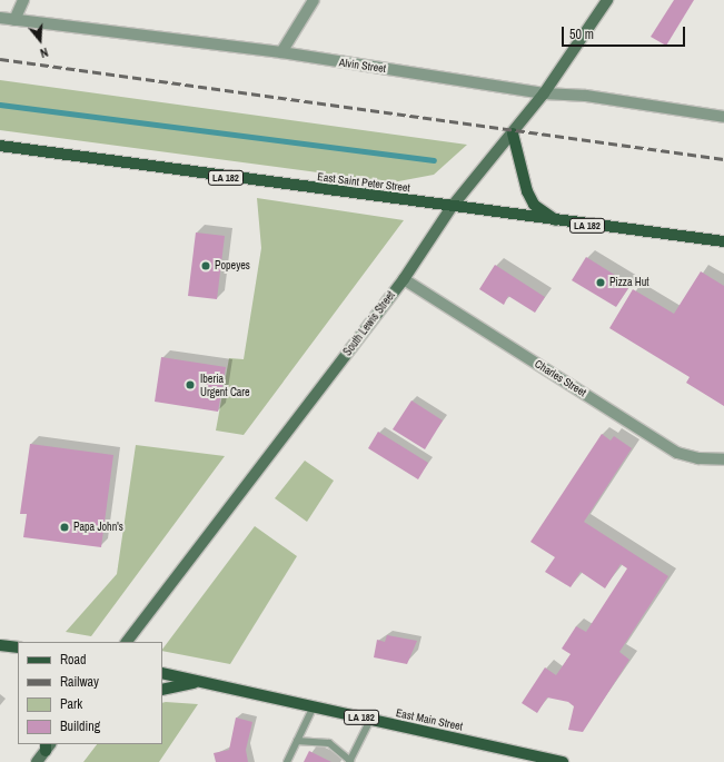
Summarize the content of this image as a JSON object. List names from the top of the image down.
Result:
{
  "streets": {
    "main road": [
      "LA 182",
      "East Saint Peter Street",
      "South Lewis Street",
      "East Main Street"
    ],
    "street": ["Alvin Street", "Charles Street"]
  },
  "crossings": [
    ["Alvin Street", "South Lewis Street"],
    ["East Saint Peter Street", "South Lewis Street"],
    ["South Lewis Street", "Charles Street"]
  ],
  "places": [
    "Popeyes",
    "Pizza Hut",
    "Iberia Urgent Care",
    "Papa John's"
  ],
  "legend": [
    "Road",
    "Railway",
    "Park",
    "Building"
  ],
  "scale_bar": "50 m",
  "north": "bottom"
}
